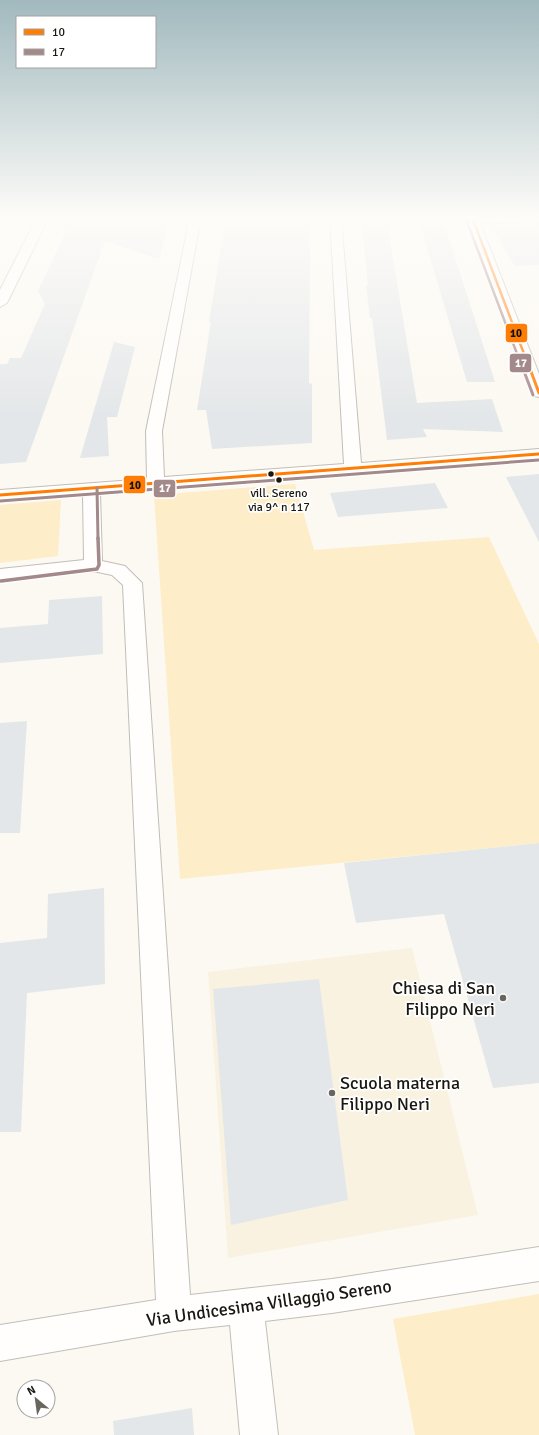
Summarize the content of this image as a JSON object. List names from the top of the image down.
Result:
{
  "streets": {
    "street": ["Via Undicesima Villaggio Sereno"]
  },
  "places": ["vill. Sereno via 9^ n 117", "Chiesa di San Filippo Neri", "Scuola materna Filippo Neri"],
  "lines": ["transit line 10", "transit line 17"],
  "legend": ["10", "17"],
  "north": "top left"
}
